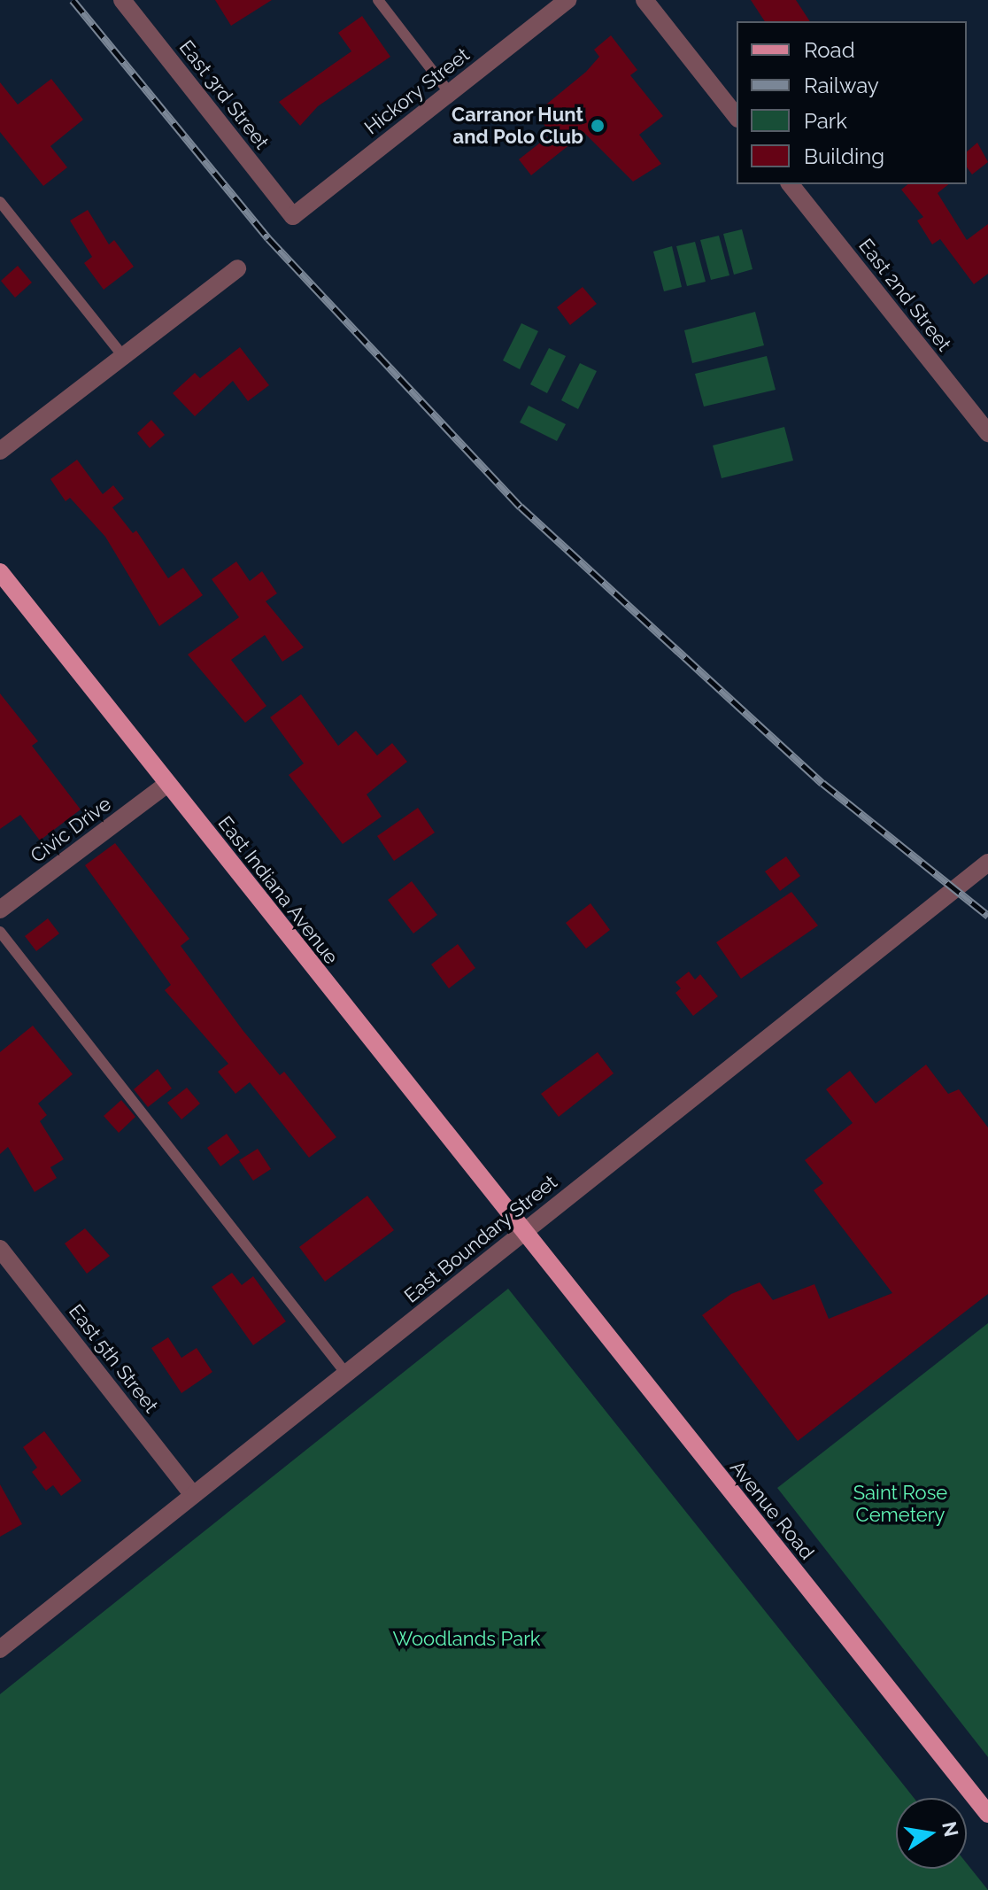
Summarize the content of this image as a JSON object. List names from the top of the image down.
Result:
{
  "streets": {
    "main road": ["East Indiana Avenue", "Avenue Road"],
    "street": [
      "Hickory Street",
      "East 3rd Street",
      "East 2nd Street",
      "Civic Drive",
      "East Boundary Street",
      "East 5th Street"
    ]
  },
  "crossings": [
    ["Hickory Street", "East 3rd Street"],
    ["Civic Drive", "East Indiana Avenue"],
    ["East Indiana Avenue", "East Boundary Street"],
    ["East Indiana Avenue", "Avenue Road"],
    ["East Boundary Street", "East 5th Street"],
    ["East Boundary Street", "Avenue Road"]
  ],
  "parks": ["Saint Rose Cemetery", "Woodlands Park"],
  "places": ["Carranor Hunt and Polo Club"],
  "legend": [
    "Road",
    "Railway",
    "Park",
    "Building"
  ],
  "north": "right"
}
